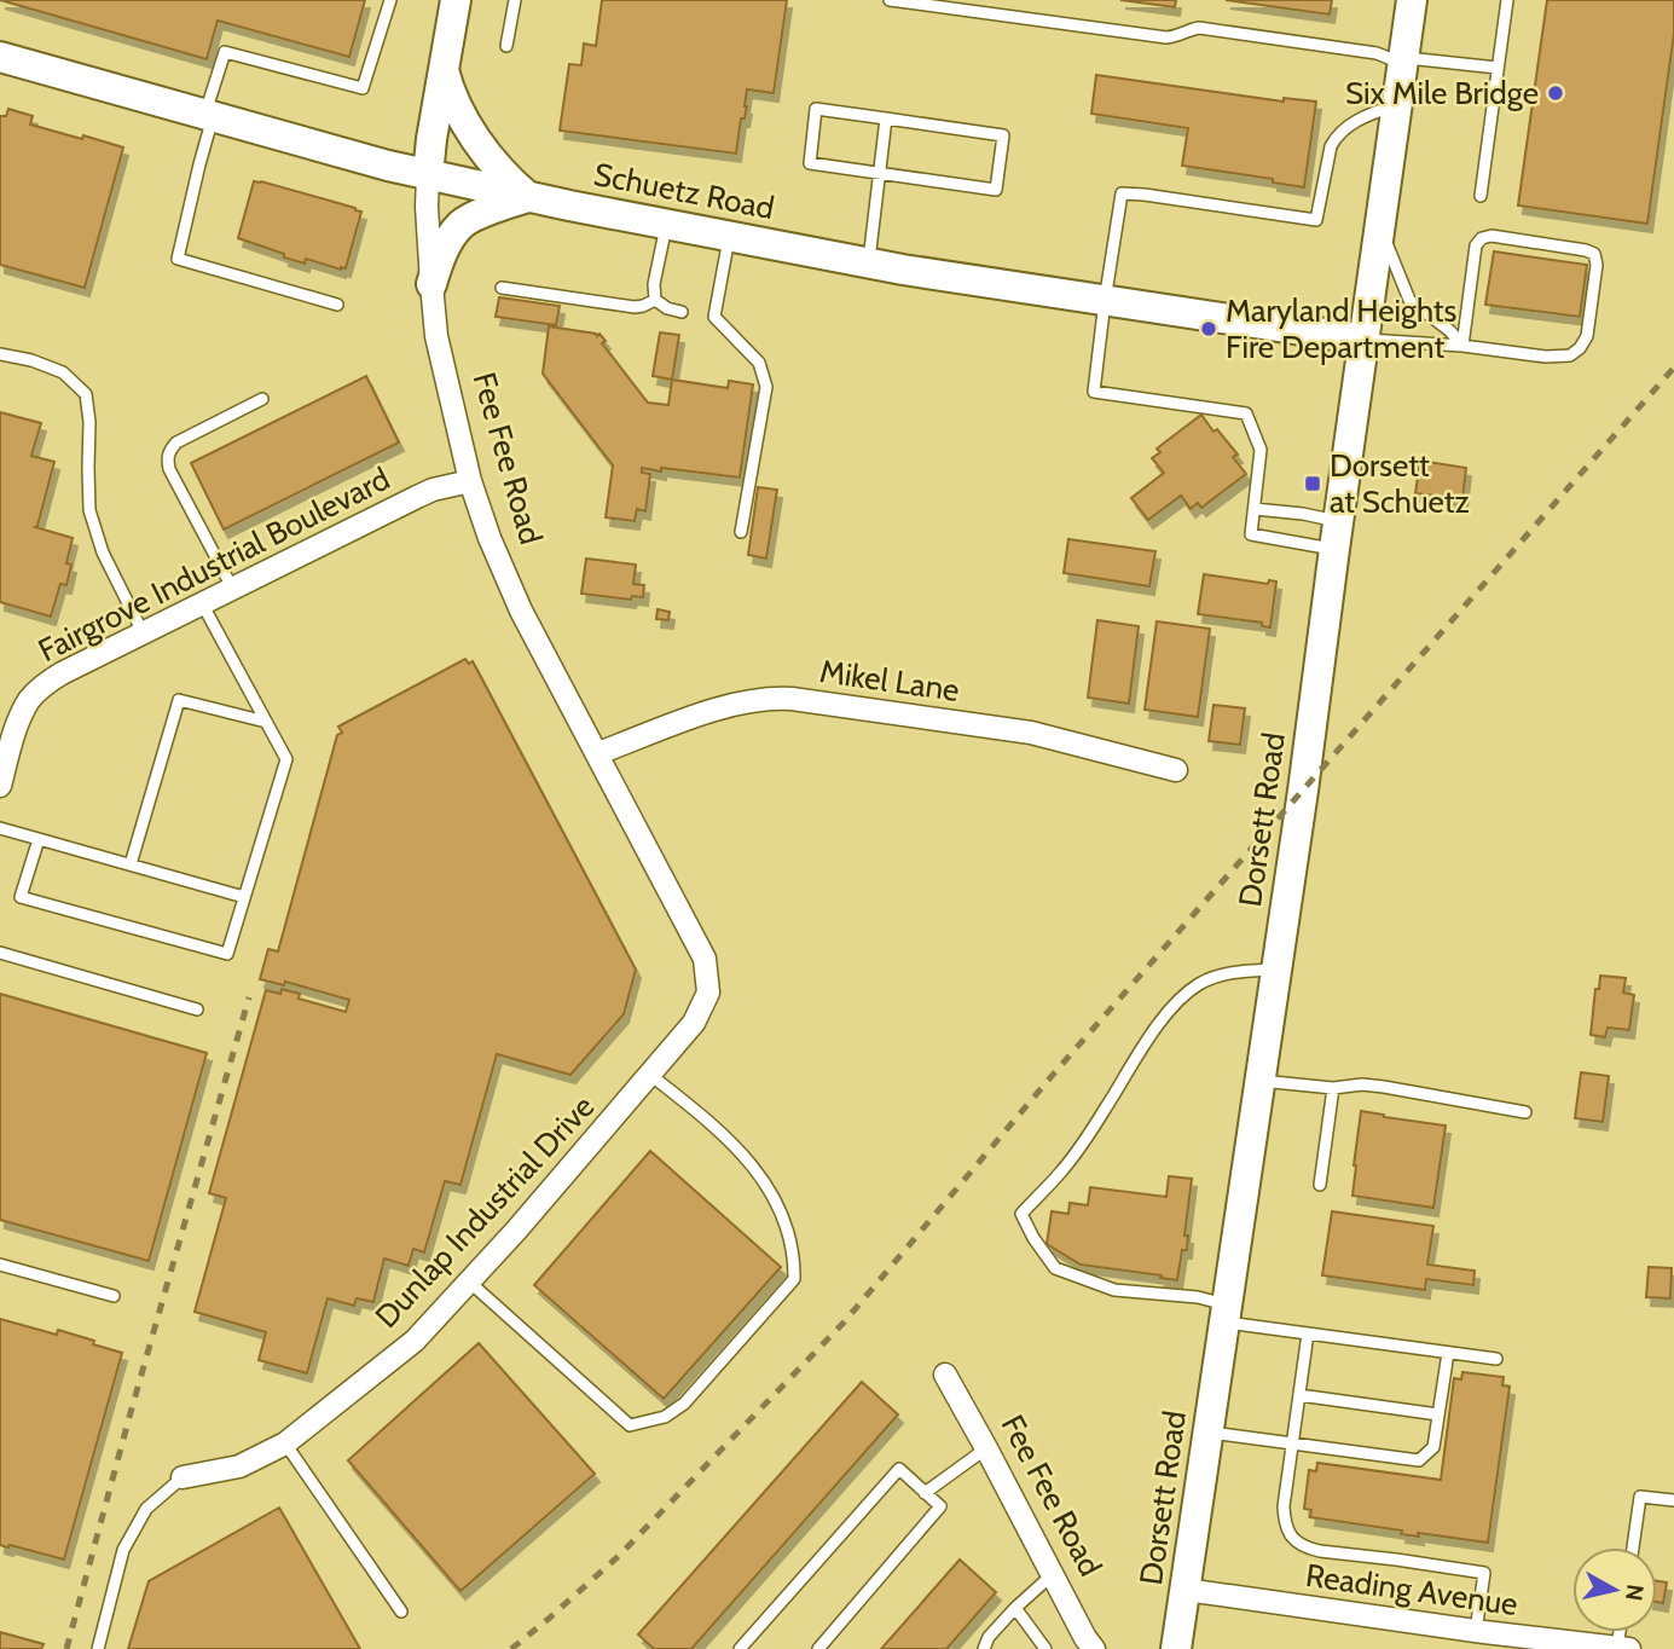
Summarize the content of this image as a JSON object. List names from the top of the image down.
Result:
{
  "streets": {
    "main road": ["Schuetz Road", "Fee Fee Road", "Dorsett Road"],
    "street": [
      "Fairgrove Industrial Boulevard",
      "Mikel Lane",
      "Dunlap Industrial Drive",
      "Reading Avenue"
    ]
  },
  "crossings": [
    ["Schuetz Road", "Fee Fee Road"],
    ["Schuetz Road", "Dorsett Road"],
    ["Fee Fee Road", "Fairgrove Industrial Boulevard"],
    ["Fee Fee Road", "Mikel Lane"],
    ["Fee Fee Road", "Dunlap Industrial Drive"],
    ["Dorsett Road", "Reading Avenue"]
  ],
  "places": {
    "other": ["Six Mile Bridge", "Maryland Heights Fire Department"],
    "transit": ["Dorsett at Schuetz"]
  },
  "north": "right"
}
